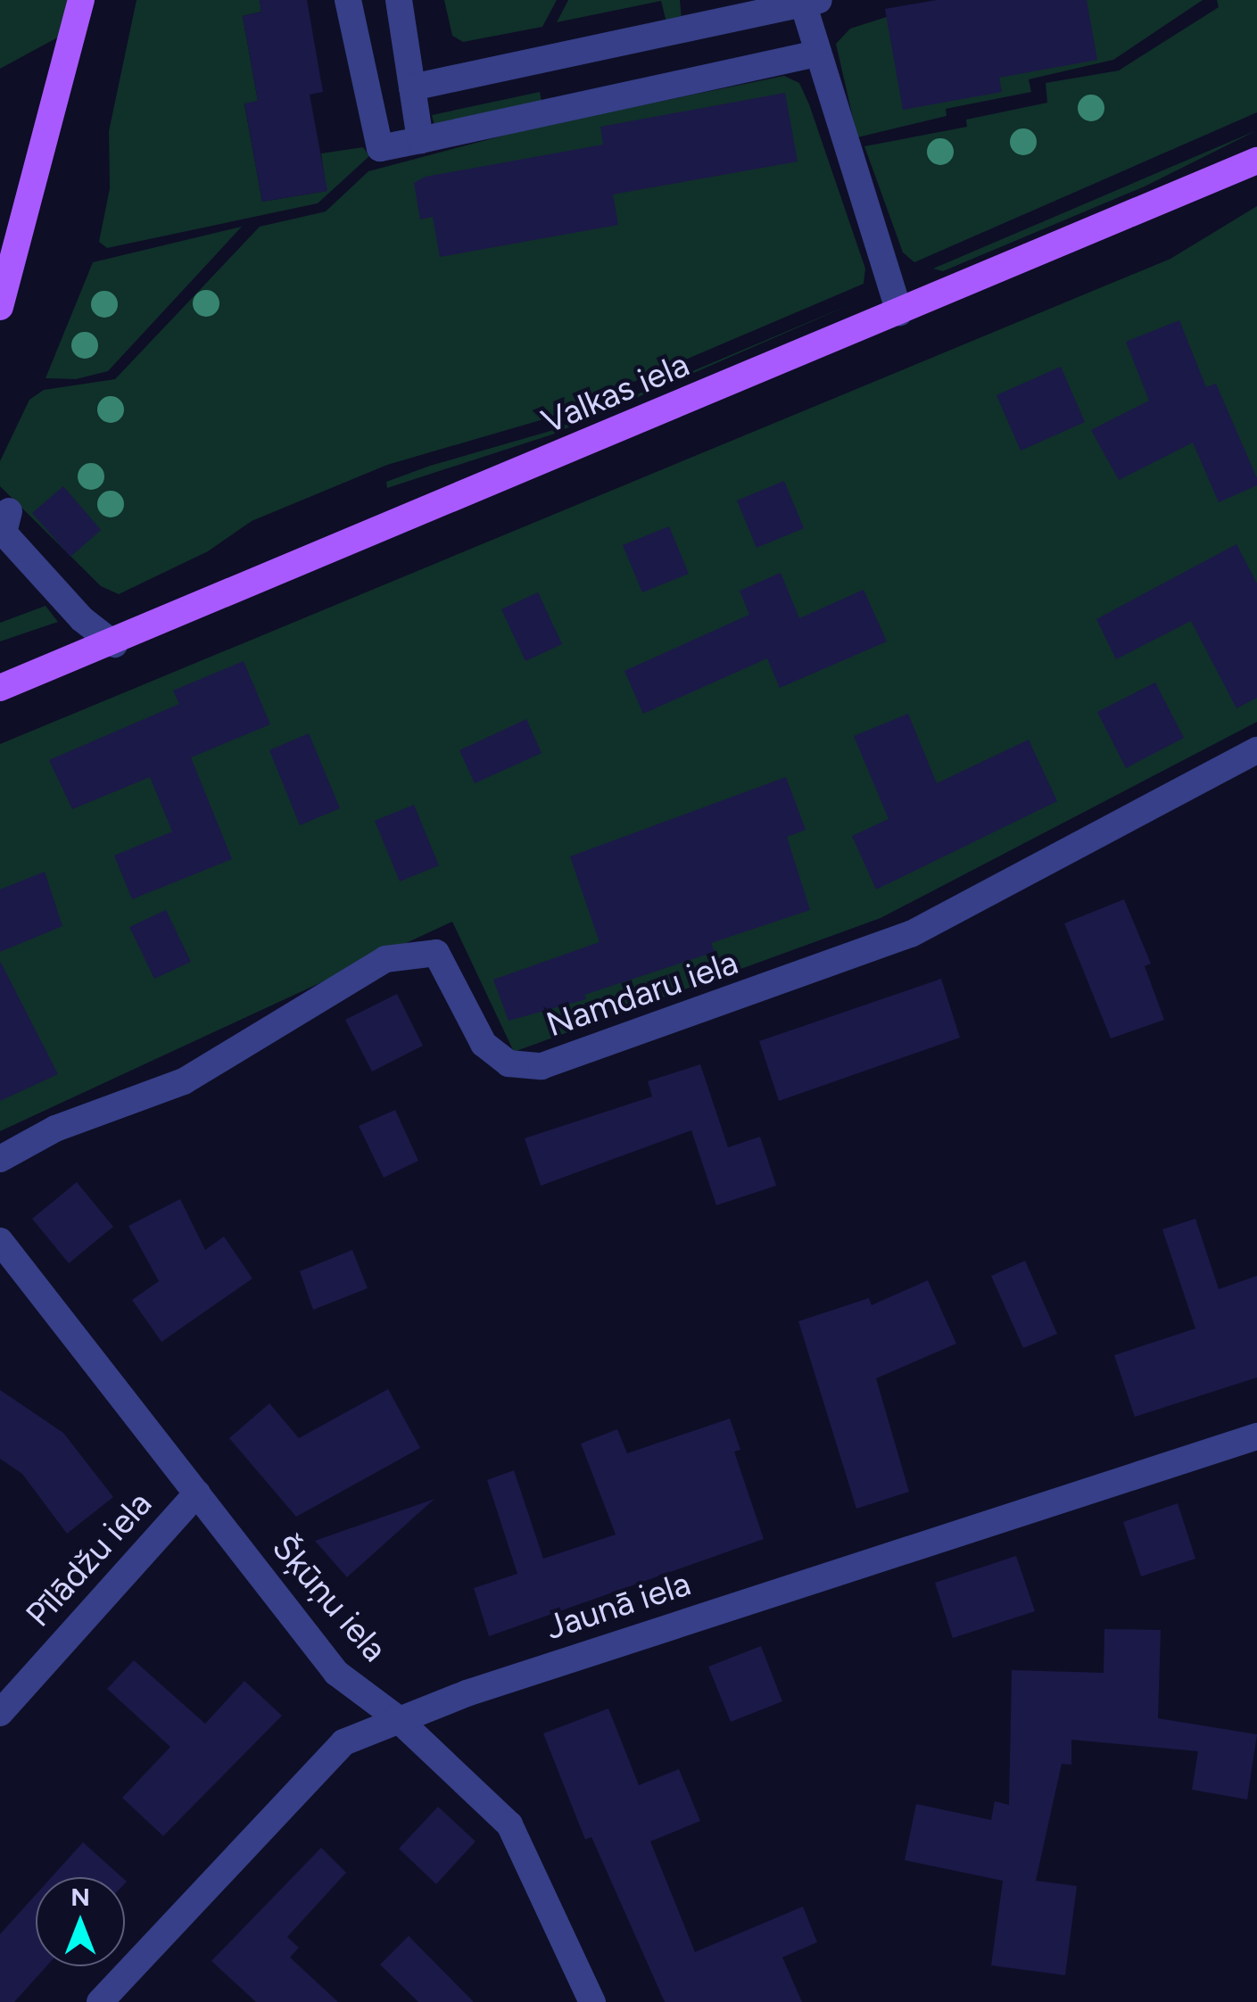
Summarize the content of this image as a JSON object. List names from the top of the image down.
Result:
{
  "streets": {
    "main road": ["Valkas iela"],
    "street": [
      "Namdaru iela",
      "Pīlādžu iela",
      "Šķūņu iela",
      "Jaunā iela"
    ]
  },
  "crossings": [
    ["Pīlādžu iela", "Šķūņu iela"],
    ["Šķūņu iela", "Jaunā iela"]
  ],
  "north": "top"
}
